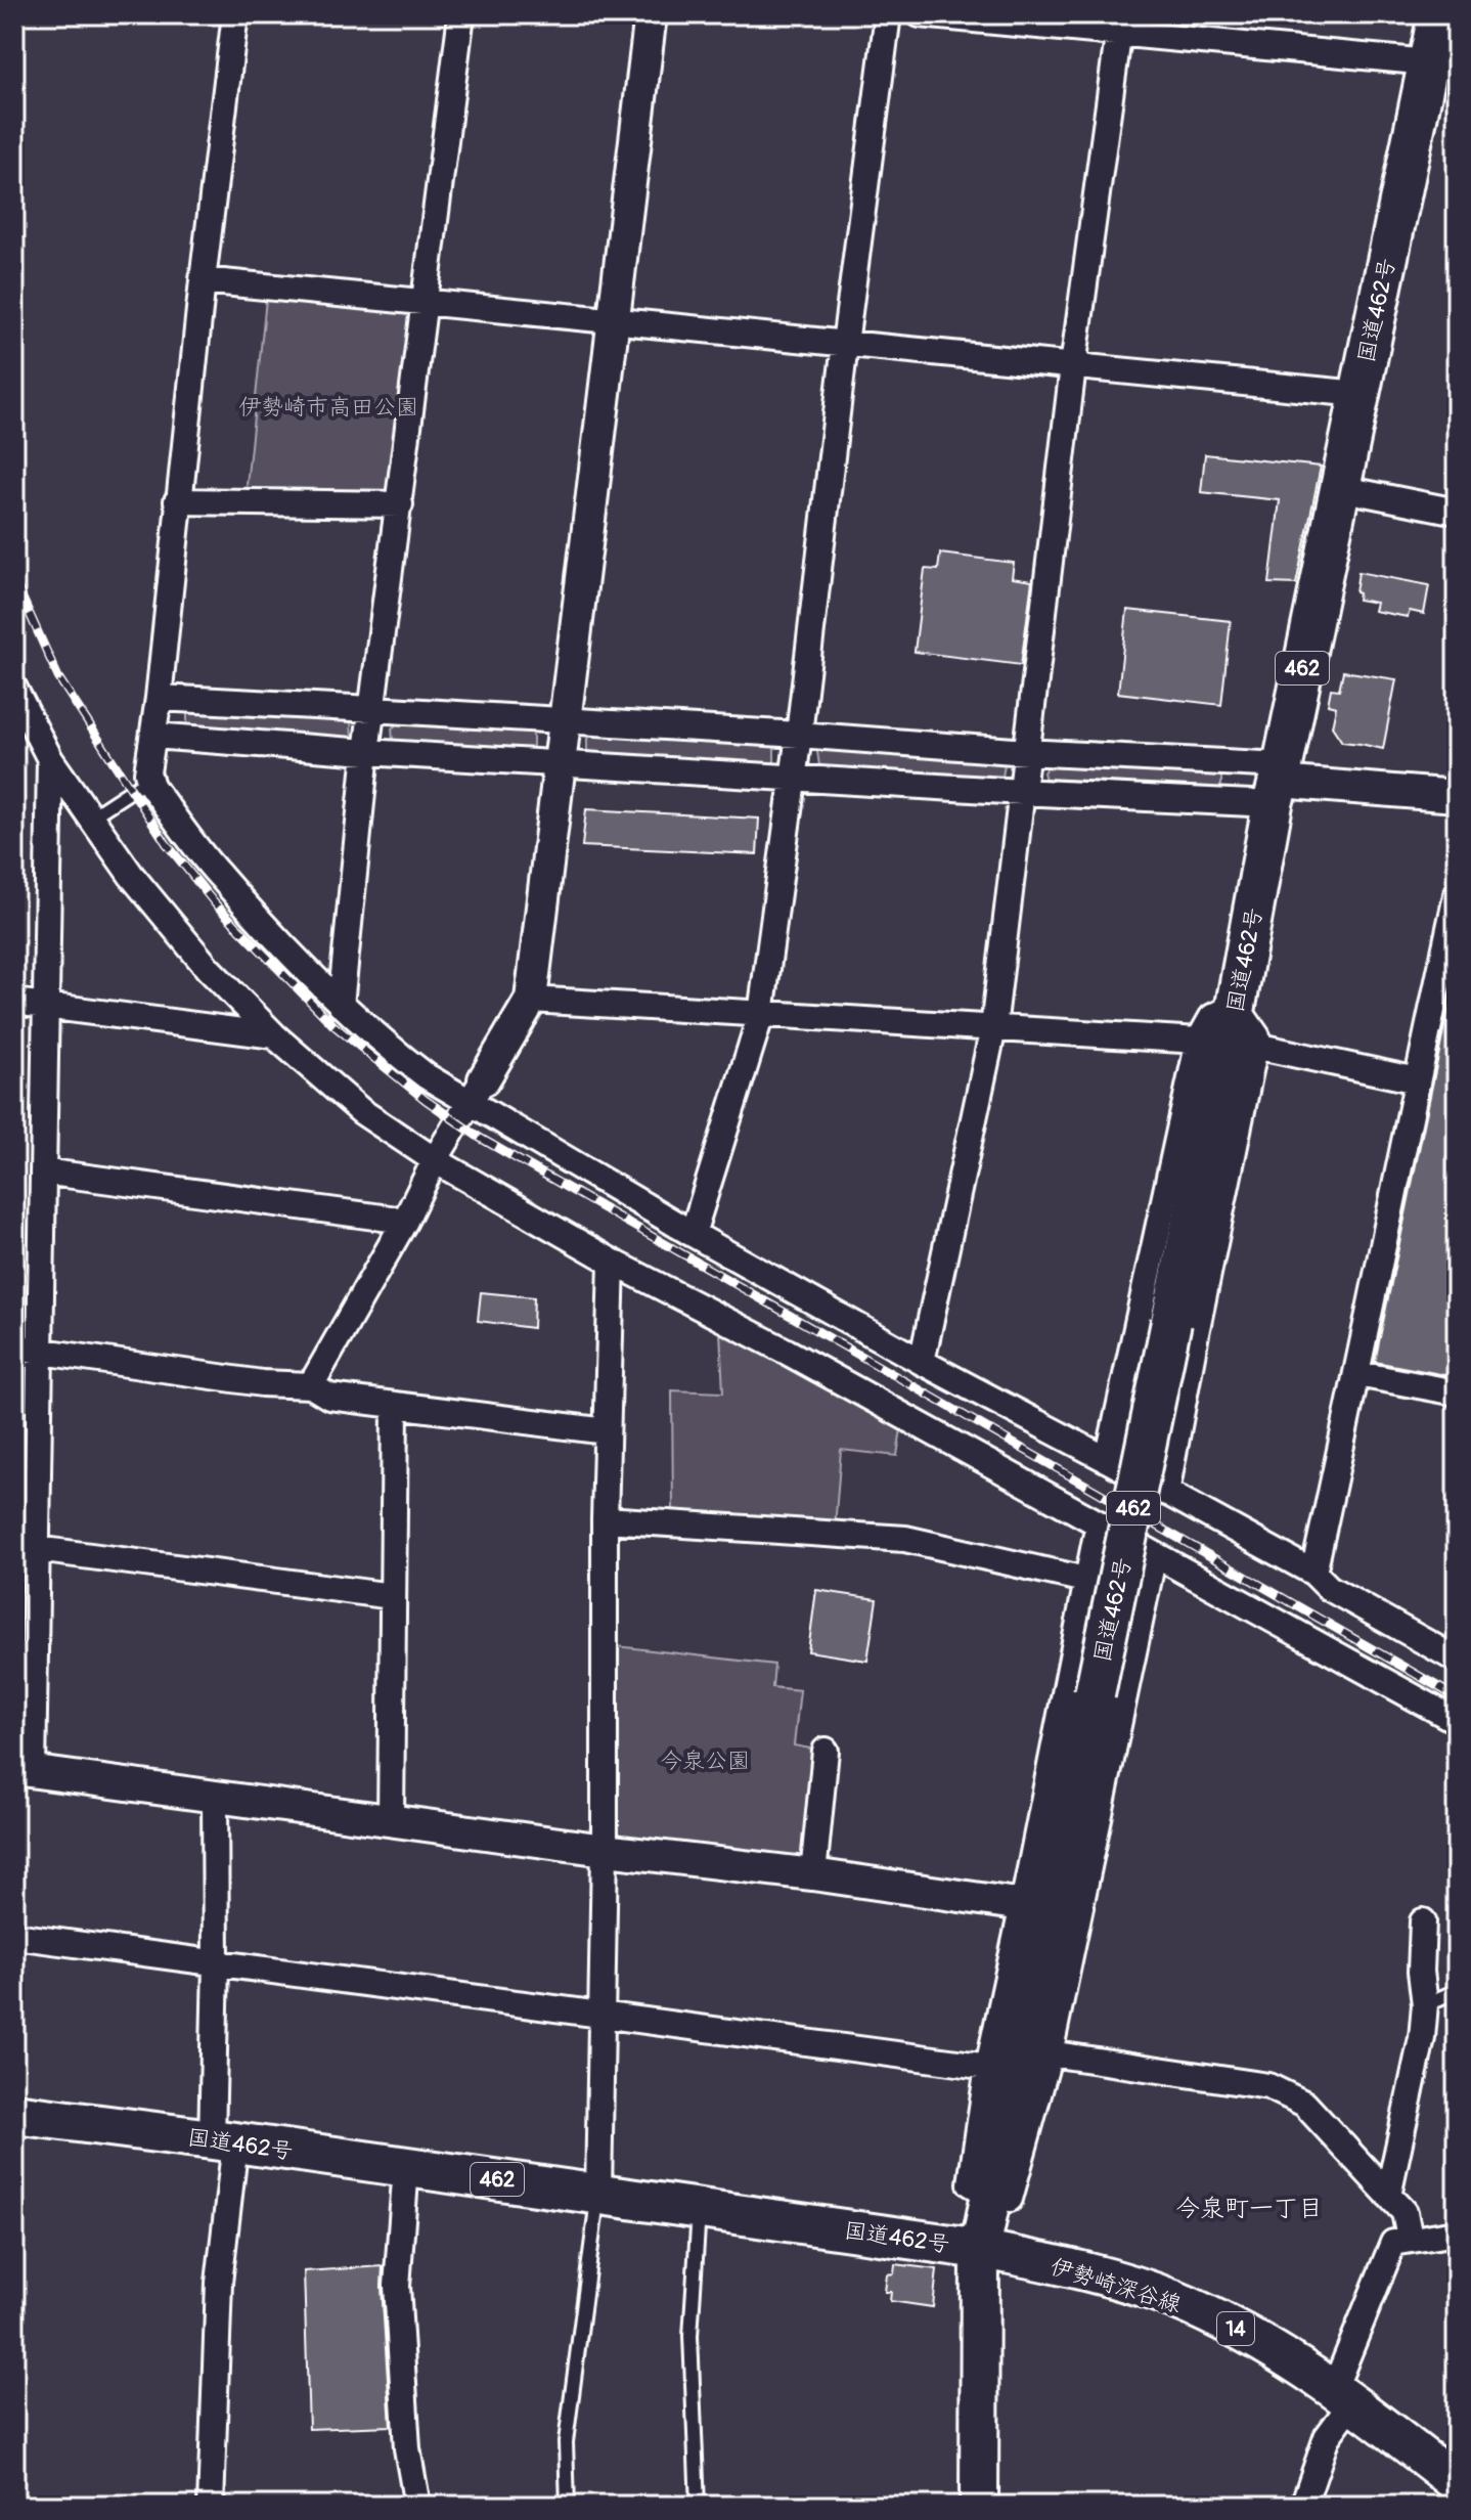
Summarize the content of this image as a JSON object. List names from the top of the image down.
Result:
{
  "streets": {
    "highway": ["国道462号", "462"],
    "main road": ["伊勢崎深谷線", "14"]
  },
  "crossings": [
    ["国道462号", "伊勢崎深谷線"]
  ],
  "districts": ["今泉町一丁目"],
  "parks": ["伊勢崎市高田公園", "今泉公園"]
}
